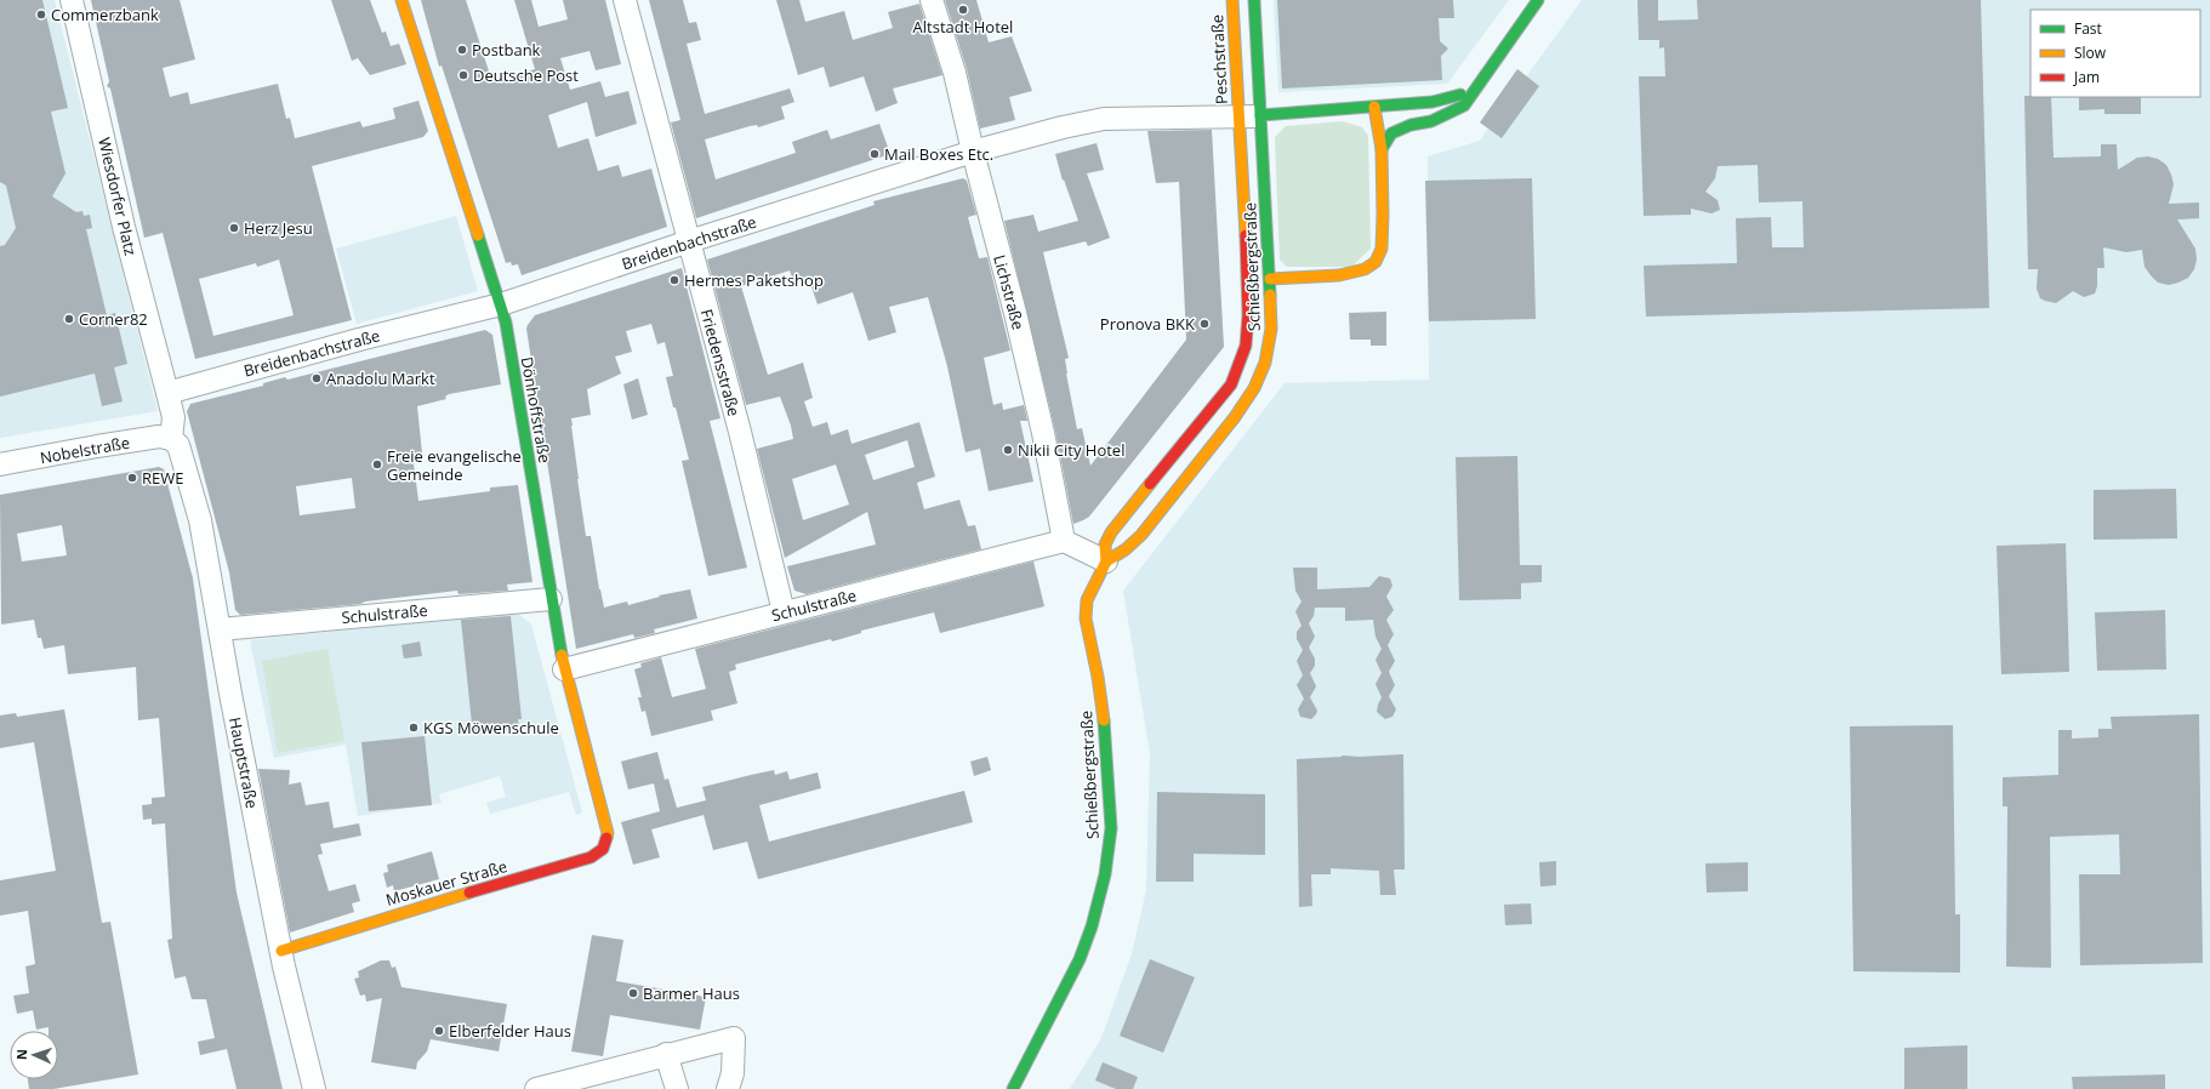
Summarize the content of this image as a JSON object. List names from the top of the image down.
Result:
{
  "streets": {
    "street": [
      "Peschstraße",
      "Wiesdorfer Platz",
      "Breidenbachstraße",
      "Schießbergstraße",
      "Lichstraße",
      "Friedensstraße",
      "Dönhoffstraße",
      "Nobelstraße",
      "Schulstraße",
      "Hauptstraße",
      "Moskauer Straße"
    ]
  },
  "crossings": [
    ["Peschstraße", "Breidenbachstraße"],
    ["Peschstraße", "Schießbergstraße"],
    ["Wiesdorfer Platz", "Breidenbachstraße"],
    ["Breidenbachstraße", "Schießbergstraße"],
    ["Breidenbachstraße", "Lichstraße"],
    ["Breidenbachstraße", "Friedensstraße"],
    ["Breidenbachstraße", "Dönhoffstraße"],
    ["Lichstraße", "Schulstraße"],
    ["Friedensstraße", "Schulstraße"],
    ["Dönhoffstraße", "Schulstraße"],
    ["Dönhoffstraße", "Moskauer Straße"],
    ["Nobelstraße", "Hauptstraße"],
    ["Schulstraße", "Hauptstraße"],
    ["Hauptstraße", "Moskauer Straße"]
  ],
  "places": [
    "Altstadt Hotel",
    "Commerzbank",
    "Postbank",
    "Deutsche Post",
    "Mail Boxes Etc.",
    "Herz Jesu",
    "Hermes Paketshop",
    "Corner82",
    "Pronova BKK",
    "Anadolu Markt",
    "Nikii City Hotel",
    "Freie evangelische Gemeinde",
    "REWE",
    "KGS Möwenschule",
    "Barmer Haus",
    "Elberfelder Haus"
  ],
  "legend": ["Fast", "Slow", "Jam"],
  "north": "left"
}
